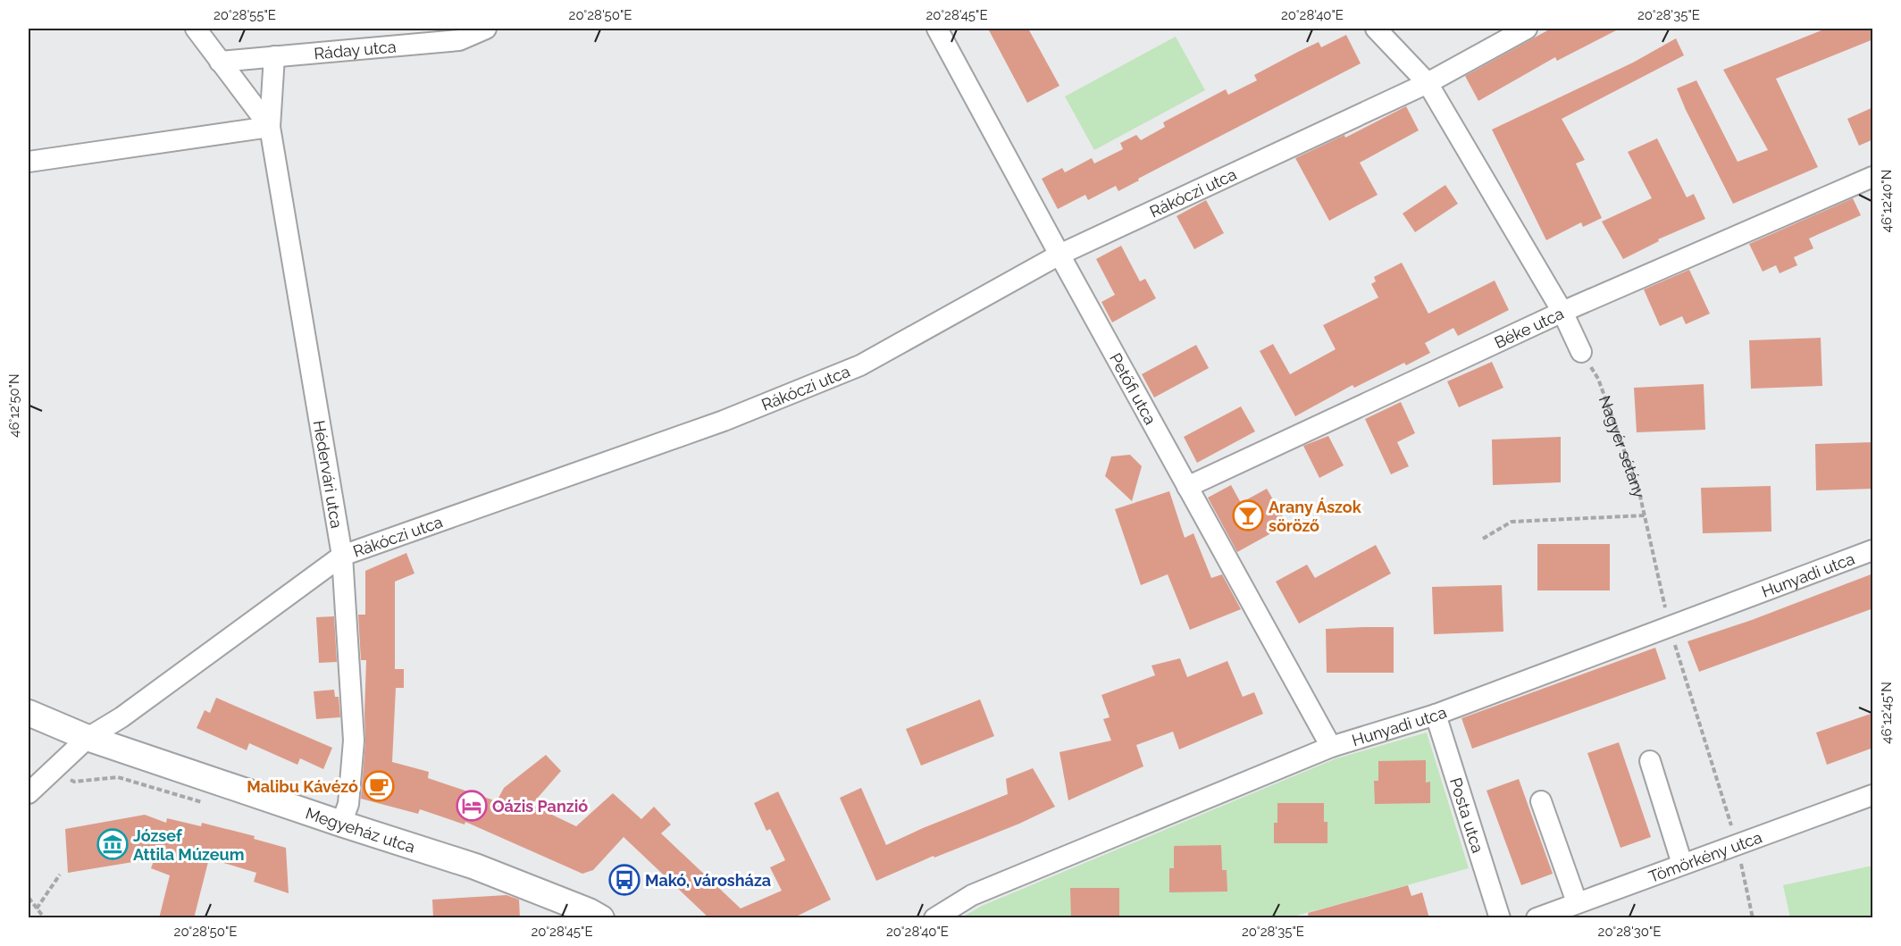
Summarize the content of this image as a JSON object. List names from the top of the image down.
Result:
{
  "streets": {
    "main road": ["Megyeház utca"],
    "street": [
      "Ráday utca",
      "Rákóczi utca",
      "Béke utca",
      "Petőfi utca",
      "Hédervári utca",
      "Hunyadi utca",
      "Posta utca",
      "Tömörkény utca"
    ],
    "path": ["Nagyér sétány"]
  },
  "crossings": [
    ["Ráday utca", "Hédervári utca"],
    ["Rákóczi utca", "Petőfi utca"],
    ["Rákóczi utca", "Hédervári utca"],
    ["Rákóczi utca", "Megyeház utca"],
    ["Béke utca", "Petőfi utca"],
    ["Petőfi utca", "Hunyadi utca"],
    ["Nagyér sétány", "Hunyadi utca"],
    ["Nagyér sétány", "Tömörkény utca"],
    ["Hédervári utca", "Megyeház utca"],
    ["Hunyadi utca", "Posta utca"]
  ],
  "places": {
    "bar": ["Arany Ászok söröző"],
    "cafe": ["Malibu Kávézó"],
    "hotel": ["Oázis Panzió"],
    "museum": ["József Attila Múzeum"],
    "bus stop": ["Makó, városháza"]
  },
  "coordinates": [
    "20°28'55\"E",
    "20°28'50\"E",
    "20°28'45\"E",
    "20°28'40\"E",
    "20°28'35\"E",
    "46°12'40\"N",
    "46°12'50\"N",
    "46°12'45\"N",
    "20°28'30\"E"
  ]
}
